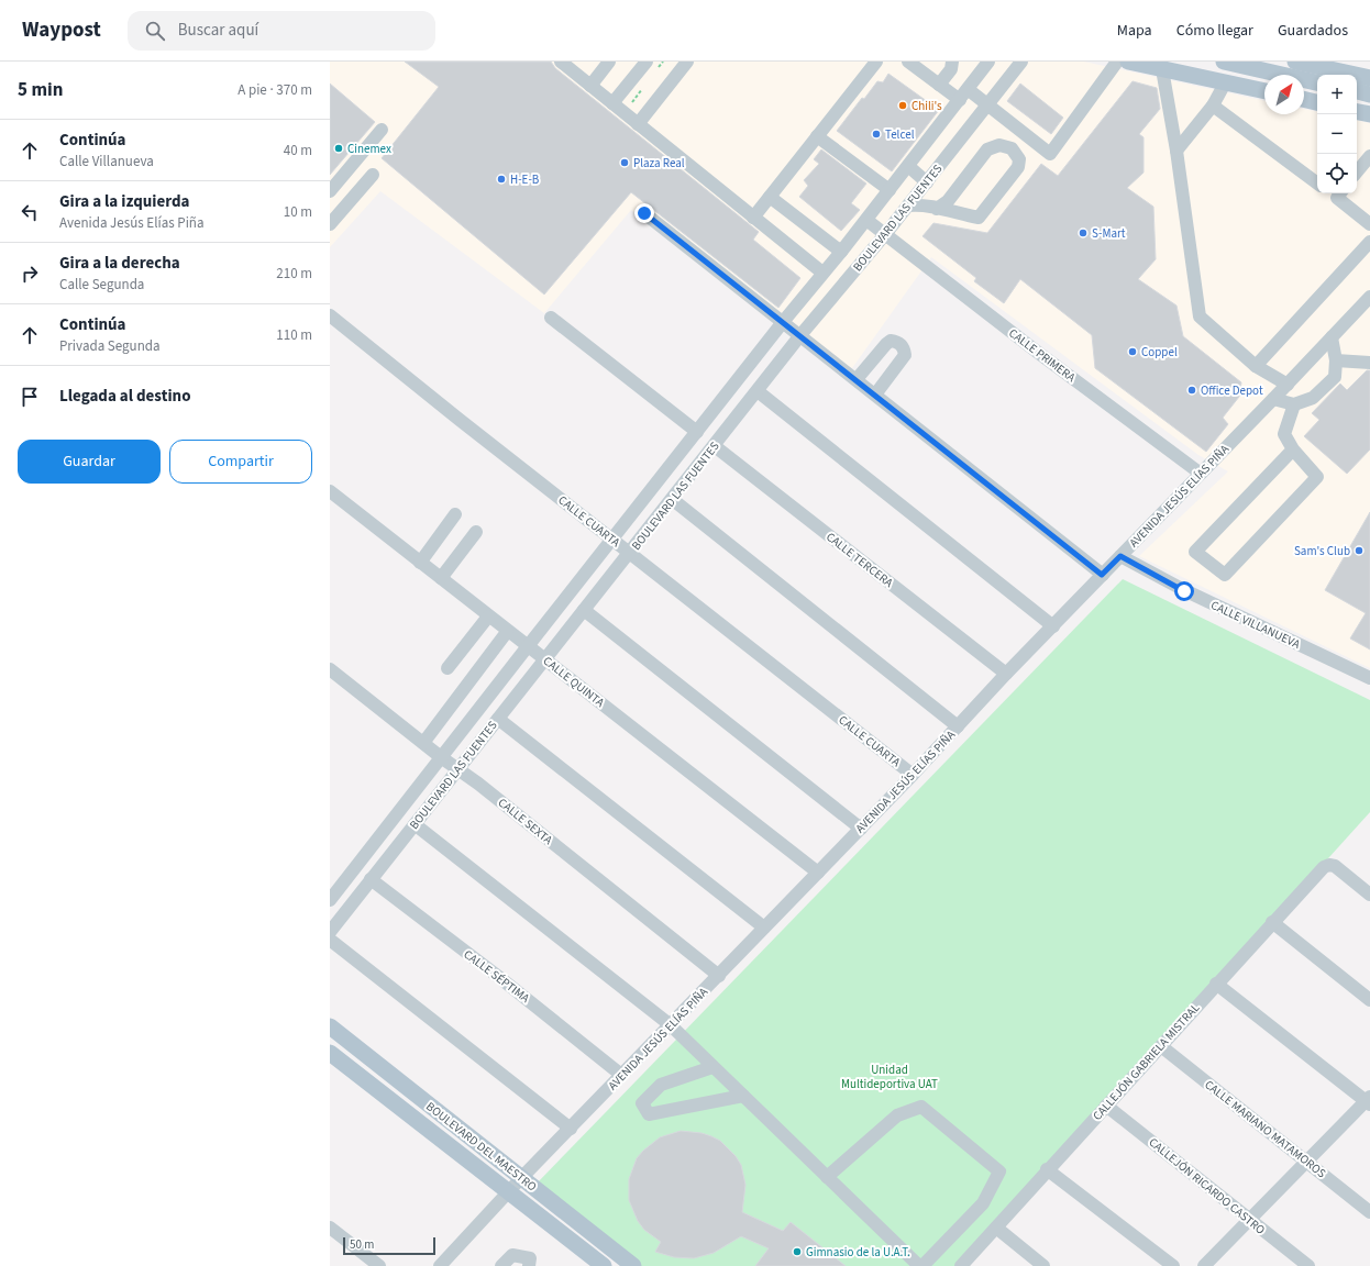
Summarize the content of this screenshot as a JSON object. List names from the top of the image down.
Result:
{
  "streets": {
    "main road": ["BOULEVARD DEL MAESTRO"],
    "street": [
      "BOULEVARD LAS FUENTES",
      "CALLE PRIMERA",
      "AVENIDA JESÚS ELÍAS PIÑA",
      "CALLE CUARTA",
      "CALLE TERCERA",
      "CALLE VILLANUEVA",
      "CALLE QUINTA",
      "CALLE SEXTA",
      "CALLE SÉPTIMA",
      "CALLEJÓN GABRIELA MISTRAL",
      "CALLE MARIANO MATAMOROS",
      "CALLEJÓN RICARDO CASTRO"
    ]
  },
  "crossings": [
    ["BOULEVARD LAS FUENTES", "CALLE PRIMERA"],
    ["BOULEVARD LAS FUENTES", "CALLE CUARTA"],
    ["BOULEVARD LAS FUENTES", "CALLE TERCERA"],
    ["BOULEVARD LAS FUENTES", "CALLE QUINTA"],
    ["BOULEVARD LAS FUENTES", "CALLE SEXTA"],
    ["BOULEVARD LAS FUENTES", "CALLE SÉPTIMA"],
    ["CALLE PRIMERA", "AVENIDA JESÚS ELÍAS PIÑA"],
    ["AVENIDA JESÚS ELÍAS PIÑA", "CALLE CUARTA"],
    ["AVENIDA JESÚS ELÍAS PIÑA", "CALLE TERCERA"],
    ["AVENIDA JESÚS ELÍAS PIÑA", "CALLE VILLANUEVA"],
    ["AVENIDA JESÚS ELÍAS PIÑA", "CALLE QUINTA"],
    ["AVENIDA JESÚS ELÍAS PIÑA", "CALLE SEXTA"],
    ["AVENIDA JESÚS ELÍAS PIÑA", "CALLE SÉPTIMA"],
    ["AVENIDA JESÚS ELÍAS PIÑA", "BOULEVARD DEL MAESTRO"],
    ["CALLEJÓN GABRIELA MISTRAL", "CALLE MARIANO MATAMOROS"],
    ["CALLEJÓN GABRIELA MISTRAL", "CALLEJÓN RICARDO CASTRO"]
  ],
  "parks": ["Unidad Multideportiva UAT"],
  "places": [
    "Chili's",
    "Telcel",
    "Cinemex",
    "Plaza Real",
    "H-E-B",
    "S-Mart",
    "Coppel",
    "Office Depot",
    "Sam's Club",
    "Gimnasio de la U.A.T."
  ],
  "scale_bar": "50 m",
  "north": "top right",
  "page": {
    "header": "Waypost",
    "search": "Buscar aquí",
    "nav": ["Mapa", "Cómo llegar", "Guardados"],
    "heading": ["5 min", "A pie · 370 m"],
    "map_buttons": ["+", "−"],
    "list": [
      ["Continúa", "Calle Villanueva", "40 m"],
      ["Gira a la izquierda", "Avenida Jesús Elías Piña", "10 m"],
      ["Gira a la derecha", "Calle Segunda", "210 m"],
      ["Continúa", "Privada Segunda", "110 m"],
      "Llegada al destino"
    ],
    "buttons": ["Guardar", "Compartir"],
    "scale": "50 m"
  }
}
